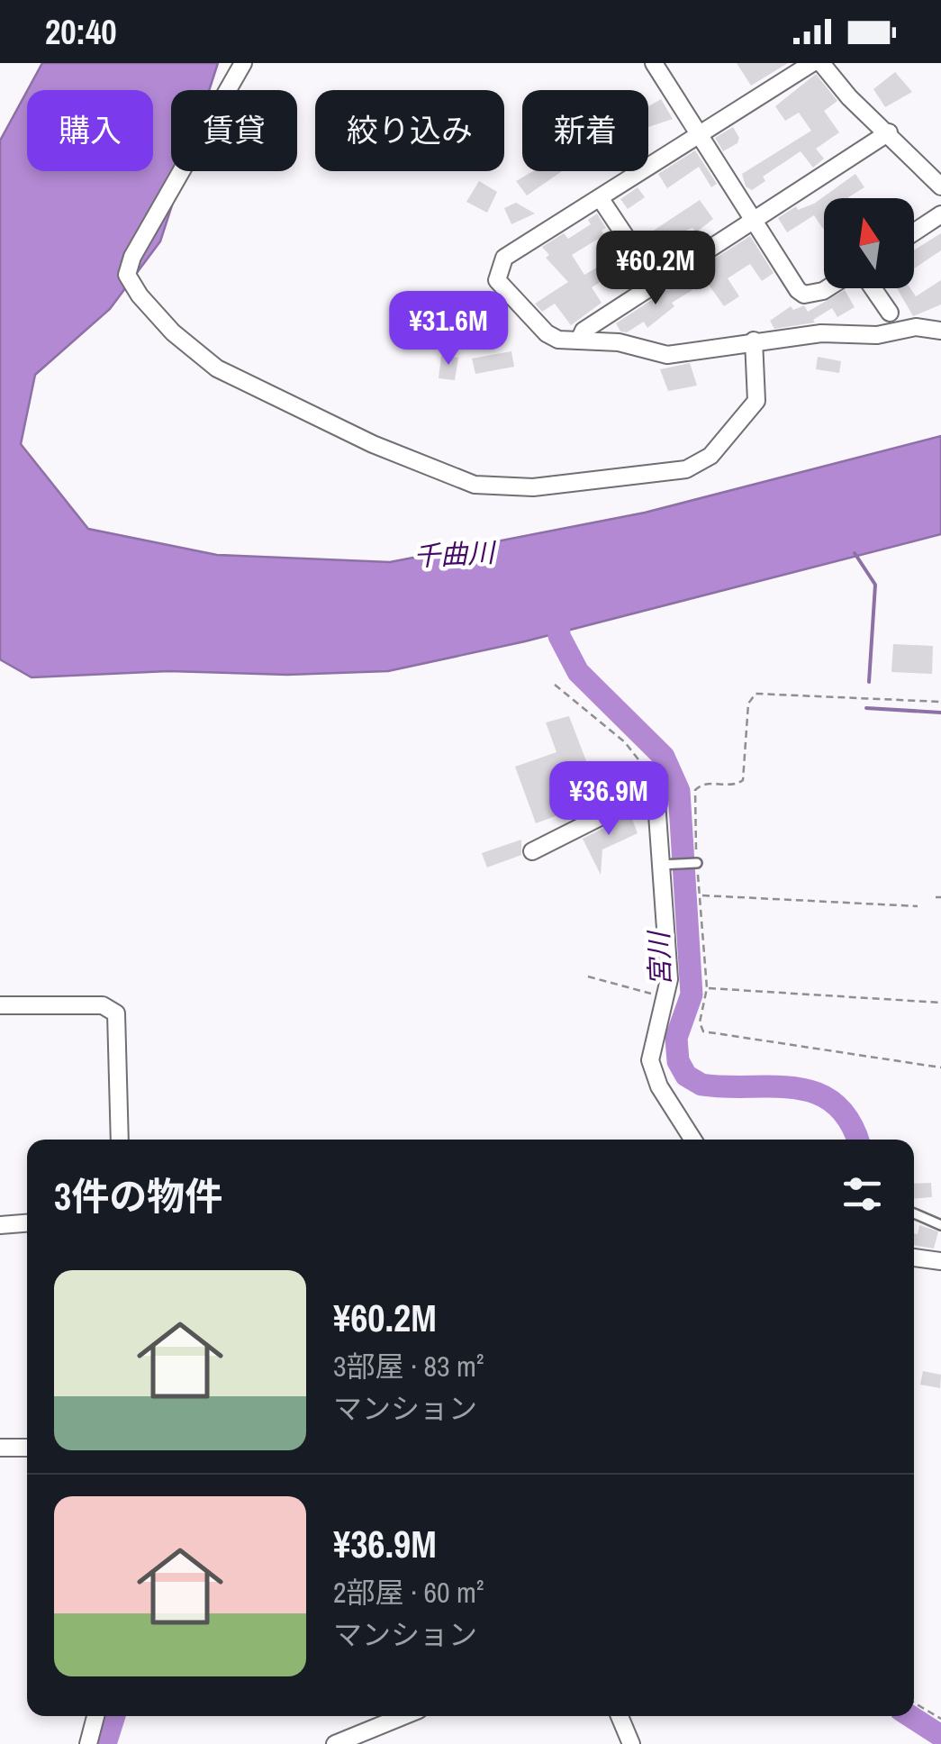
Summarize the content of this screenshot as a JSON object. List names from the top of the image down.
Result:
{
  "water": ["千曲川", "宮川"],
  "north": "top",
  "page": {
    "status": "20:40",
    "chip": [
      "購入",
      "賃貸",
      "絞り込み",
      "新着"
    ],
    "price": ["¥60.2M", "¥31.6M", "¥36.9M"],
    "heading": "3件の物件",
    "list": [
      {
        "name": "¥60.2M",
        "note": "3部屋 · 83 m² · マンション"
      },
      {
        "name": "¥36.9M",
        "note": "2部屋 · 60 m² · マンション"
      }
    ]
  }
}
